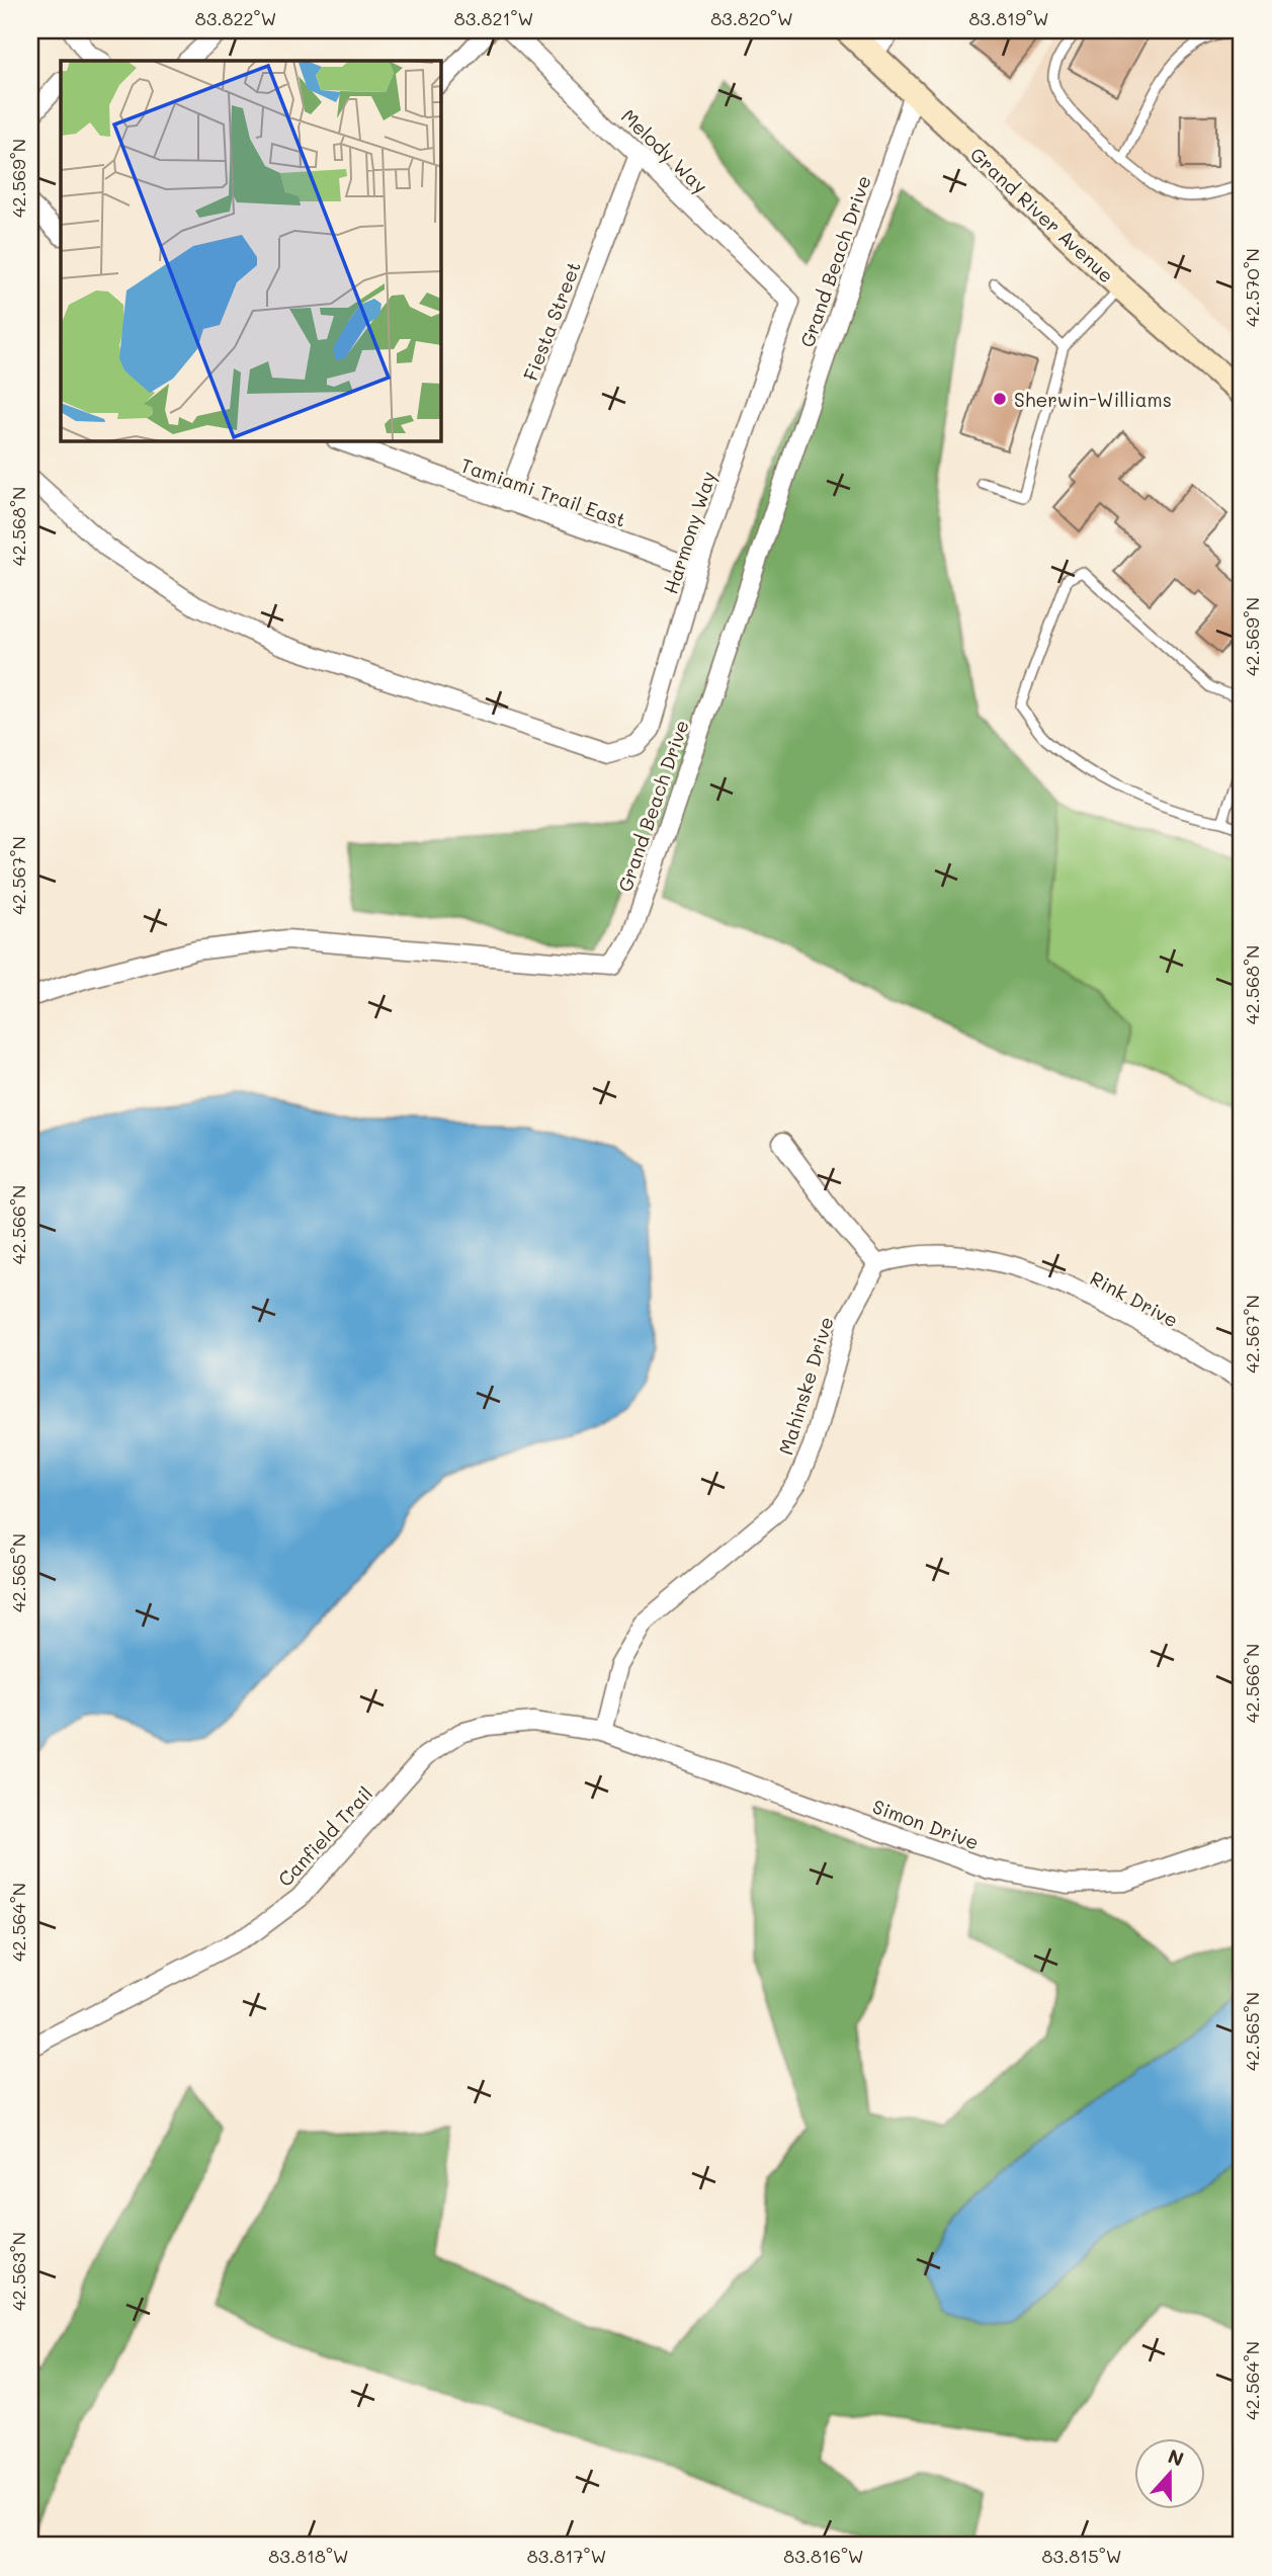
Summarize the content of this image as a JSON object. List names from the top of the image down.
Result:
{
  "streets": {
    "main road": ["Grand River Avenue"],
    "street": [
      "Melody Way",
      "Grand Beach Drive",
      "Fiesta Street",
      "Tamiami Trail East",
      "Harmony Way",
      "Rink Drive",
      "Mahinske Drive",
      "Simon Drive",
      "Canfield Trail"
    ]
  },
  "crossings": [
    ["Melody Way", "Fiesta Street"],
    ["Melody Way", "Harmony Way"],
    ["Grand River Avenue", "Grand Beach Drive"],
    ["Fiesta Street", "Tamiami Trail East"],
    ["Tamiami Trail East", "Harmony Way"],
    ["Rink Drive", "Mahinske Drive"],
    ["Mahinske Drive", "Simon Drive"],
    ["Mahinske Drive", "Canfield Trail"],
    ["Simon Drive", "Canfield Trail"]
  ],
  "places": ["Sherwin-Williams"],
  "north": "top",
  "coordinates": [
    "83.822°W",
    "83.821°W",
    "83.820°W",
    "83.819°W",
    "42.569°N",
    "42.570°N",
    "42.568°N",
    "42.567°N",
    "42.566°N",
    "42.565°N",
    "42.564°N",
    "42.563°N",
    "83.818°W",
    "83.817°W",
    "83.816°W",
    "83.815°W"
  ]
}
